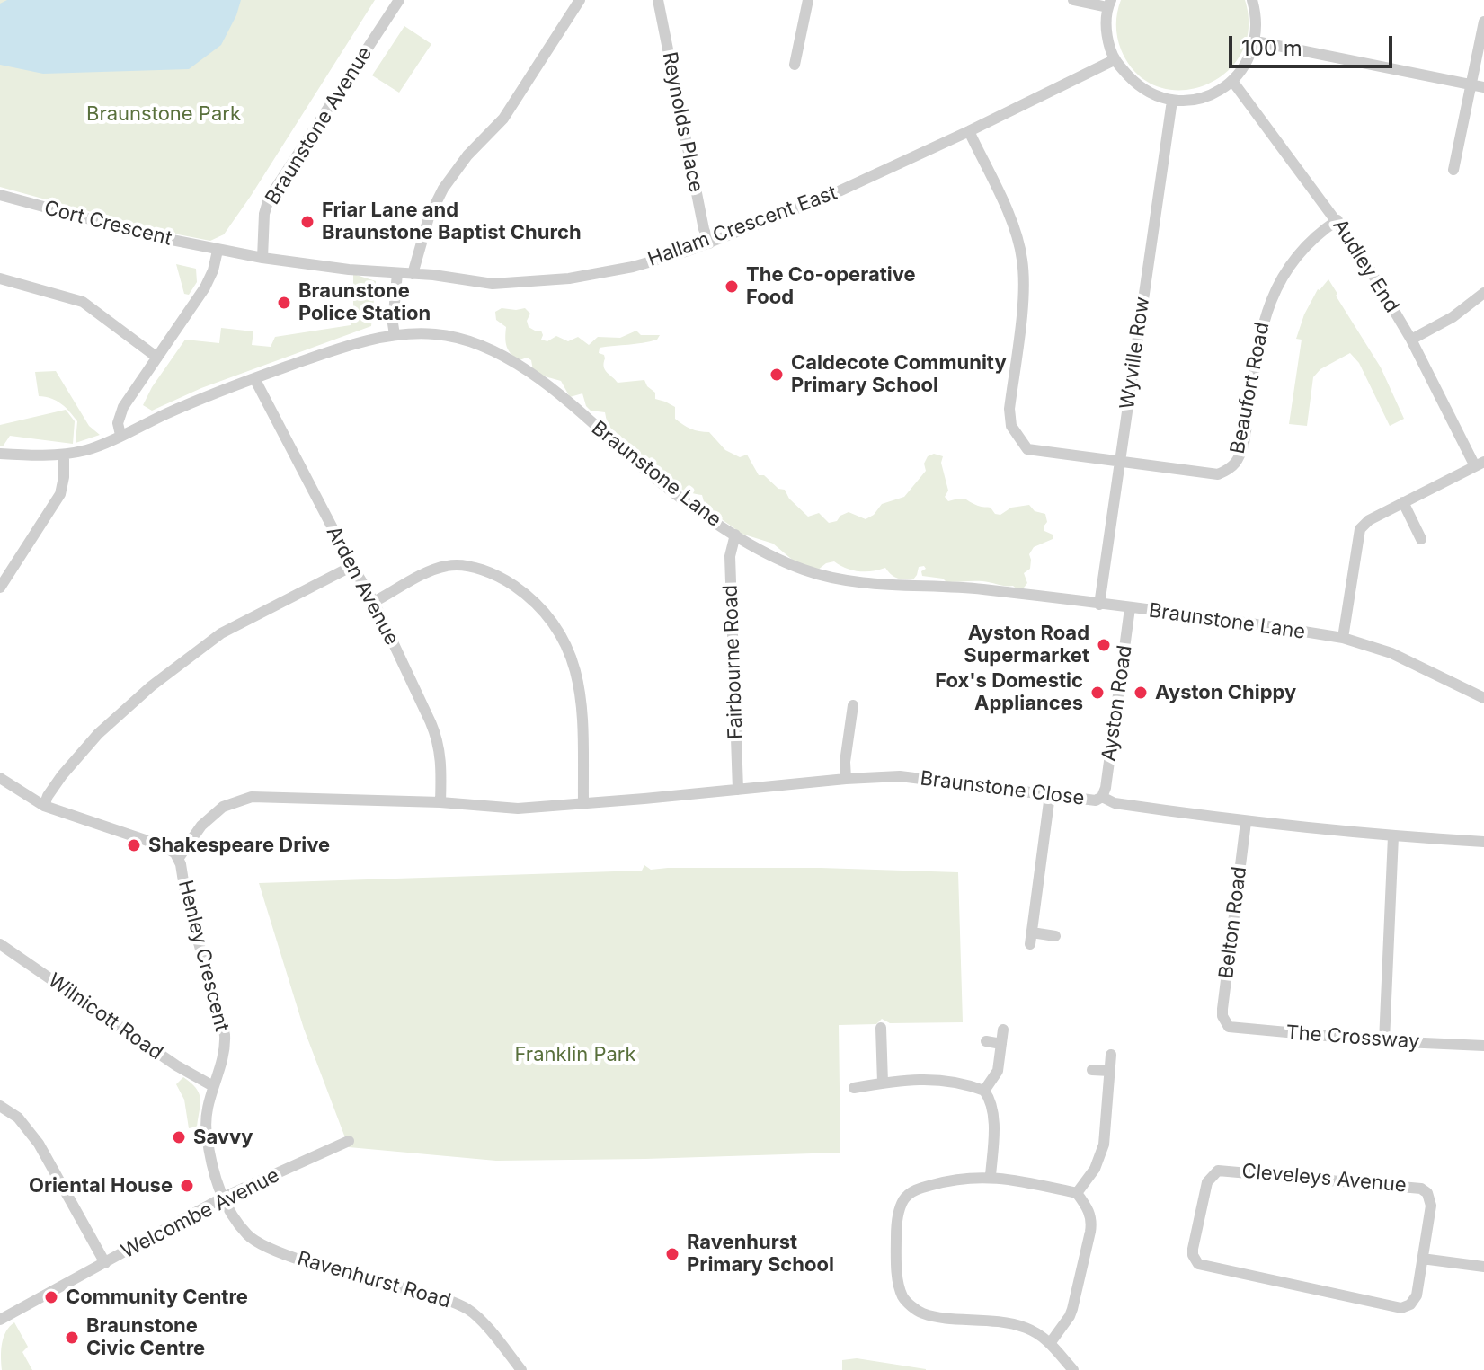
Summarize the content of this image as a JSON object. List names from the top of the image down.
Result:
{
  "streets": {
    "street": [
      "Reynolds Place",
      "Braunstone Avenue",
      "Cort Crescent",
      "Hallam Crescent East",
      "Audley End",
      "Wyville Row",
      "Beaufort Road",
      "Braunstone Lane",
      "Arden Avenue",
      "Fairbourne Road",
      "Ayston Road",
      "Braunstone Close",
      "Belton Road",
      "Henley Crescent",
      "Wilnicott Road",
      "The Crossway",
      "Cleveleys Avenue",
      "Welcombe Avenue",
      "Ravenhurst Road"
    ]
  },
  "crossings": [
    ["Reynolds Place", "Hallam Crescent East"],
    ["Braunstone Avenue", "Hallam Crescent East"],
    ["Cort Crescent", "Hallam Crescent East"],
    ["Hallam Crescent East", "Beaufort Road"],
    ["Audley End", "Beaufort Road"],
    ["Wyville Row", "Beaufort Road"],
    ["Wyville Row", "Braunstone Lane"],
    ["Braunstone Lane", "Arden Avenue"],
    ["Braunstone Lane", "Fairbourne Road"],
    ["Braunstone Lane", "Ayston Road"],
    ["Arden Avenue", "Henley Crescent"],
    ["Fairbourne Road", "Braunstone Close"],
    ["Ayston Road", "Braunstone Close"],
    ["Braunstone Close", "Belton Road"],
    ["Braunstone Close", "Henley Crescent"],
    ["Belton Road", "The Crossway"],
    ["Henley Crescent", "Wilnicott Road"],
    ["Henley Crescent", "Welcombe Avenue"],
    ["Henley Crescent", "Ravenhurst Road"],
    ["Welcombe Avenue", "Ravenhurst Road"]
  ],
  "parks": ["Braunstone Park", "Franklin Park"],
  "places": [
    "Friar Lane and Braunstone Baptist Church",
    "The Co-operative Food",
    "Braunstone Police Station",
    "Caldecote Community Primary School",
    "Ayston Road Supermarket",
    "Fox's Domestic Appliances",
    "Ayston Chippy",
    "Shakespeare Drive",
    "Savvy",
    "Oriental House",
    "Ravenhurst Primary School",
    "Community Centre",
    "Braunstone Civic Centre"
  ],
  "scale_bar": "100 m"
}
